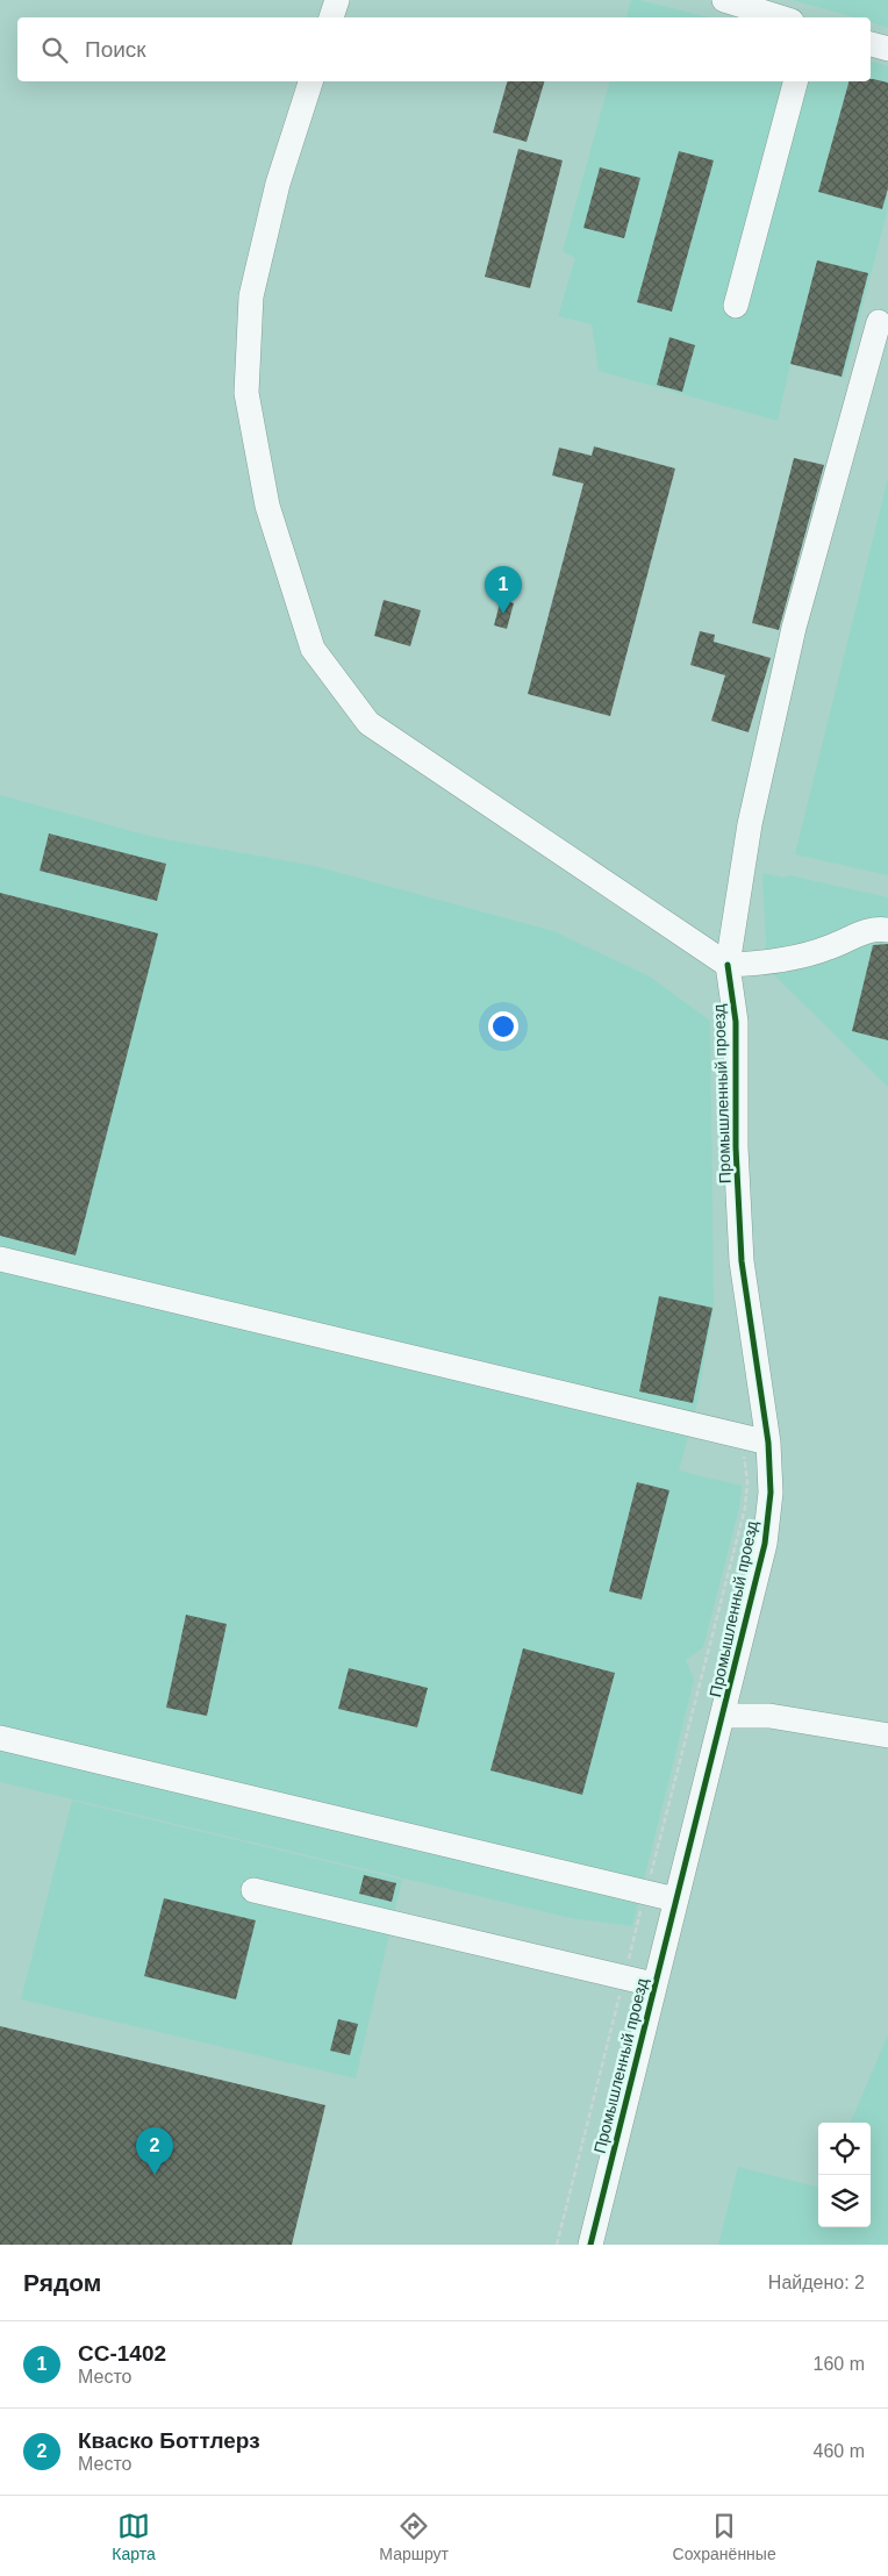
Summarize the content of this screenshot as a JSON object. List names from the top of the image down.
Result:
{
  "streets": {
    "street": ["Промышленный проезд"]
  },
  "page": {
    "search": "Поиск",
    "pins": ["1", "2"],
    "heading": ["Рядом", "Найдено: 2"],
    "list": [
      {
        "mark": "1",
        "name": "СС-1402",
        "note": "Место",
        "value": "160 m"
      },
      {
        "mark": "2",
        "name": "Кваско Боттлерз",
        "note": "Место",
        "value": "460 m"
      }
    ],
    "nav": ["Карта", "Маршрут", "Сохранённые"]
  }
}
